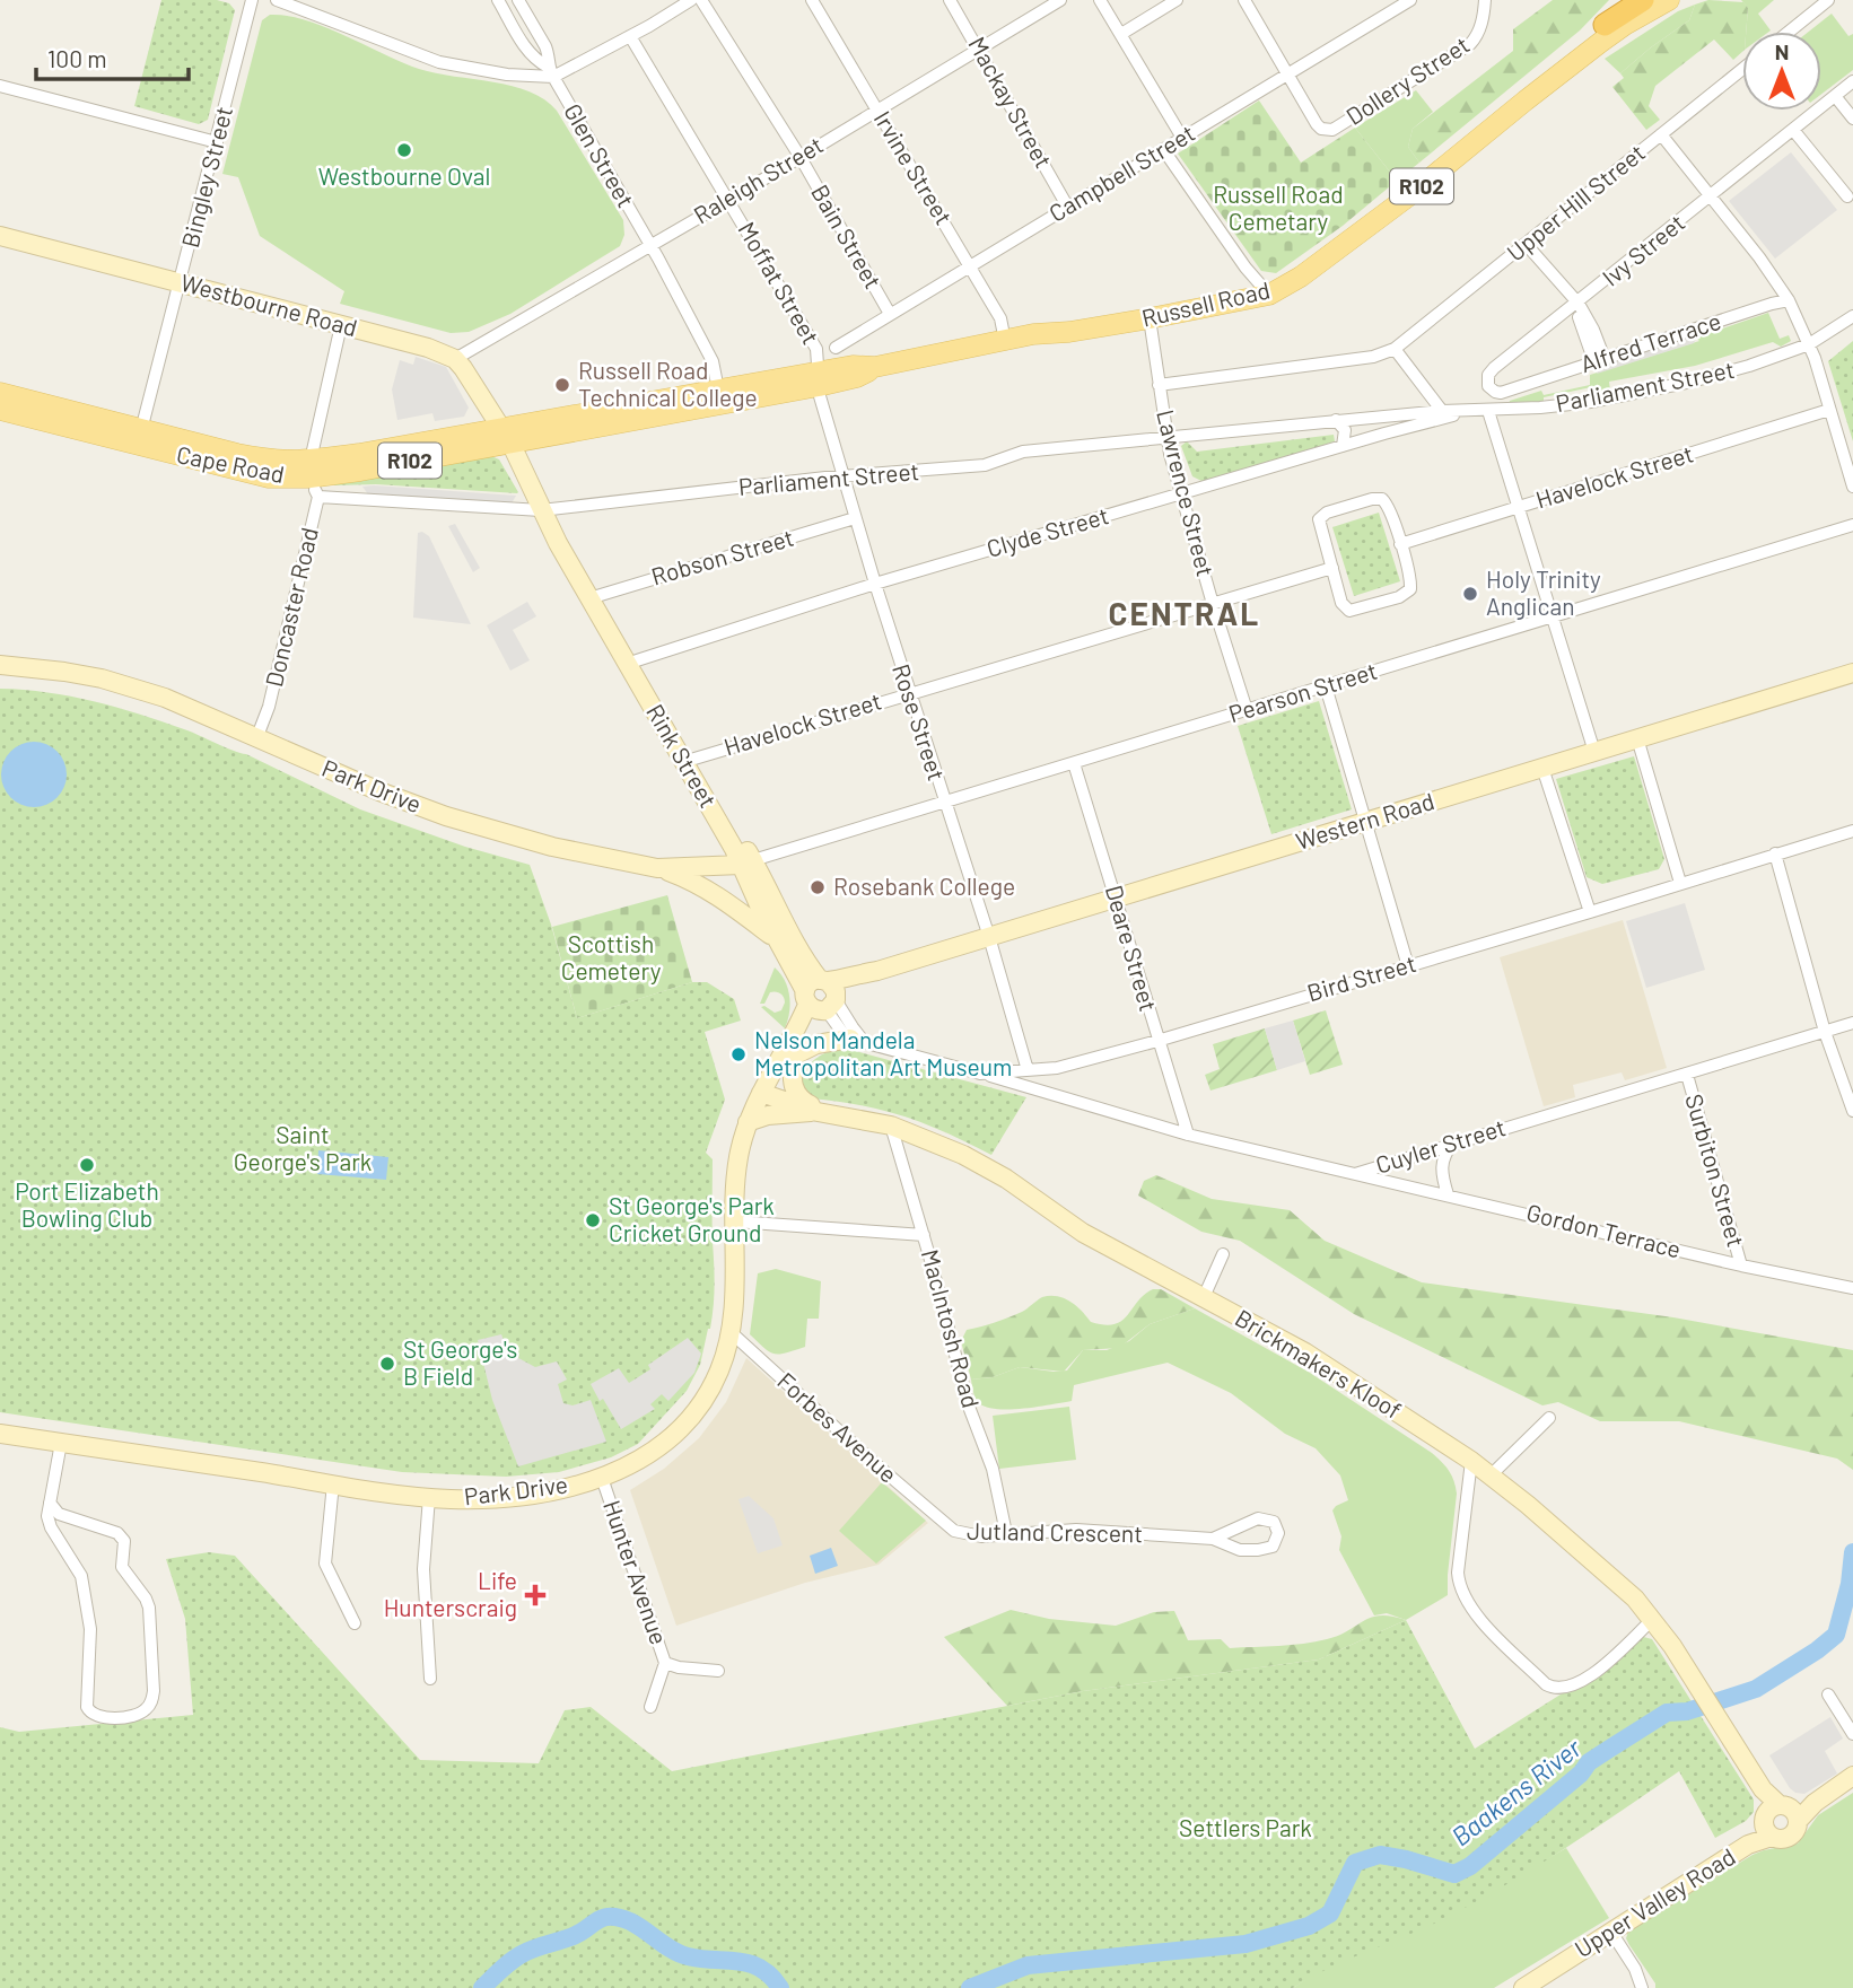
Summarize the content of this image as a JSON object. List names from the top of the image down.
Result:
{
  "streets": {
    "main road": ["R102", "Russell Road", "Cape Road"],
    "street": [
      "Dollery Street",
      "Mackay Street",
      "Glen Street",
      "Irvine Street",
      "Campbell Street",
      "Bingley Street",
      "Raleigh Street",
      "Upper Hill Street",
      "Bain Street",
      "Ivy Street",
      "Moffat Street",
      "Westbourne Road",
      "Alfred Terrace",
      "Parliament Street",
      "Havelock Street",
      "Lawrence Street",
      "Clyde Street",
      "Robson Street",
      "Doncaster Road",
      "Pearson Street",
      "Rose Street",
      "Rink Street",
      "Park Drive",
      "Western Road",
      "Deare Street",
      "Bird Street",
      "Cuyler Street",
      "Surbiton Street",
      "Gordon Terrace",
      "MacIntosh Road",
      "Brickmakers Kloof",
      "Forbes Avenue",
      "Jutland Crescent",
      "Hunter Avenue",
      "Upper Valley Road"
    ]
  },
  "crossings": [
    ["Dollery Street", "Campbell Street"],
    ["Mackay Street", "Campbell Street"],
    ["Mackay Street", "Raleigh Street"],
    ["Glen Street", "Raleigh Street"],
    ["Glen Street", "Russell Road"],
    ["Irvine Street", "Campbell Street"],
    ["Irvine Street", "Raleigh Street"],
    ["Irvine Street", "Russell Road"],
    ["Campbell Street", "Bain Street"],
    ["Bingley Street", "Westbourne Road"],
    ["Bingley Street", "Cape Road"],
    ["Raleigh Street", "Bain Street"],
    ["Raleigh Street", "Moffat Street"],
    ["Raleigh Street", "Westbourne Road"],
    ["Ivy Street", "Alfred Terrace"],
    ["Moffat Street", "Russell Road"],
    ["Moffat Street", "Rose Street"],
    ["Russell Road", "Cape Road"],
    ["Russell Road", "Lawrence Street"],
    ["Russell Road", "Rose Street"],
    ["Russell Road", "Rink Street"],
    ["Parliament Street", "Lawrence Street"],
    ["Parliament Street", "Clyde Street"],
    ["Parliament Street", "Doncaster Road"],
    ["Parliament Street", "Rose Street"],
    ["Parliament Street", "Rink Street"],
    ["Cape Road", "Doncaster Road"],
    ["Cape Road", "Rink Street"],
    ["Havelock Street", "Lawrence Street"],
    ["Havelock Street", "Rose Street"],
    ["Havelock Street", "Rink Street"],
    ["Lawrence Street", "Clyde Street"],
    ["Lawrence Street", "Pearson Street"],
    ["Clyde Street", "Rose Street"],
    ["Clyde Street", "Rink Street"],
    ["Robson Street", "Rose Street"],
    ["Robson Street", "Rink Street"],
    ["Doncaster Road", "Park Drive"],
    ["Pearson Street", "Rose Street"],
    ["Pearson Street", "Rink Street"],
    ["Pearson Street", "Park Drive"],
    ["Pearson Street", "Deare Street"],
    ["Rose Street", "Western Road"],
    ["Rose Street", "Bird Street"],
    ["Rink Street", "Park Drive"],
    ["Rink Street", "Western Road"],
    ["Park Drive", "Western Road"],
    ["Park Drive", "Brickmakers Kloof"],
    ["Park Drive", "Forbes Avenue"],
    ["Park Drive", "Hunter Avenue"],
    ["Western Road", "Deare Street"],
    ["Deare Street", "Bird Street"],
    ["Deare Street", "Cuyler Street"],
    ["Bird Street", "Cuyler Street"],
    ["Cuyler Street", "Surbiton Street"],
    ["Cuyler Street", "Gordon Terrace"],
    ["Surbiton Street", "Gordon Terrace"],
    ["MacIntosh Road", "Brickmakers Kloof"],
    ["MacIntosh Road", "Jutland Crescent"],
    ["Brickmakers Kloof", "Upper Valley Road"],
    ["Forbes Avenue", "Jutland Crescent"]
  ],
  "districts": ["CENTRAL"],
  "water": ["Baakens River"],
  "parks": [
    "Russell Road Cemetary",
    "Scottish Cemetery",
    "Saint George's Park",
    "Settlers Park"
  ],
  "places": {
    "other": [
      "Westbourne Oval",
      "Russell Road Technical College",
      "Holy Trinity Anglican",
      "Rosebank College",
      "Nelson Mandela Metropolitan Art Museum",
      "Port Elizabeth Bowling Club",
      "St George's Park Cricket Ground",
      "St George's B Field"
    ],
    "health": ["Life Hunterscraig"]
  },
  "scale_bar": "100 m",
  "north": "top"
}
